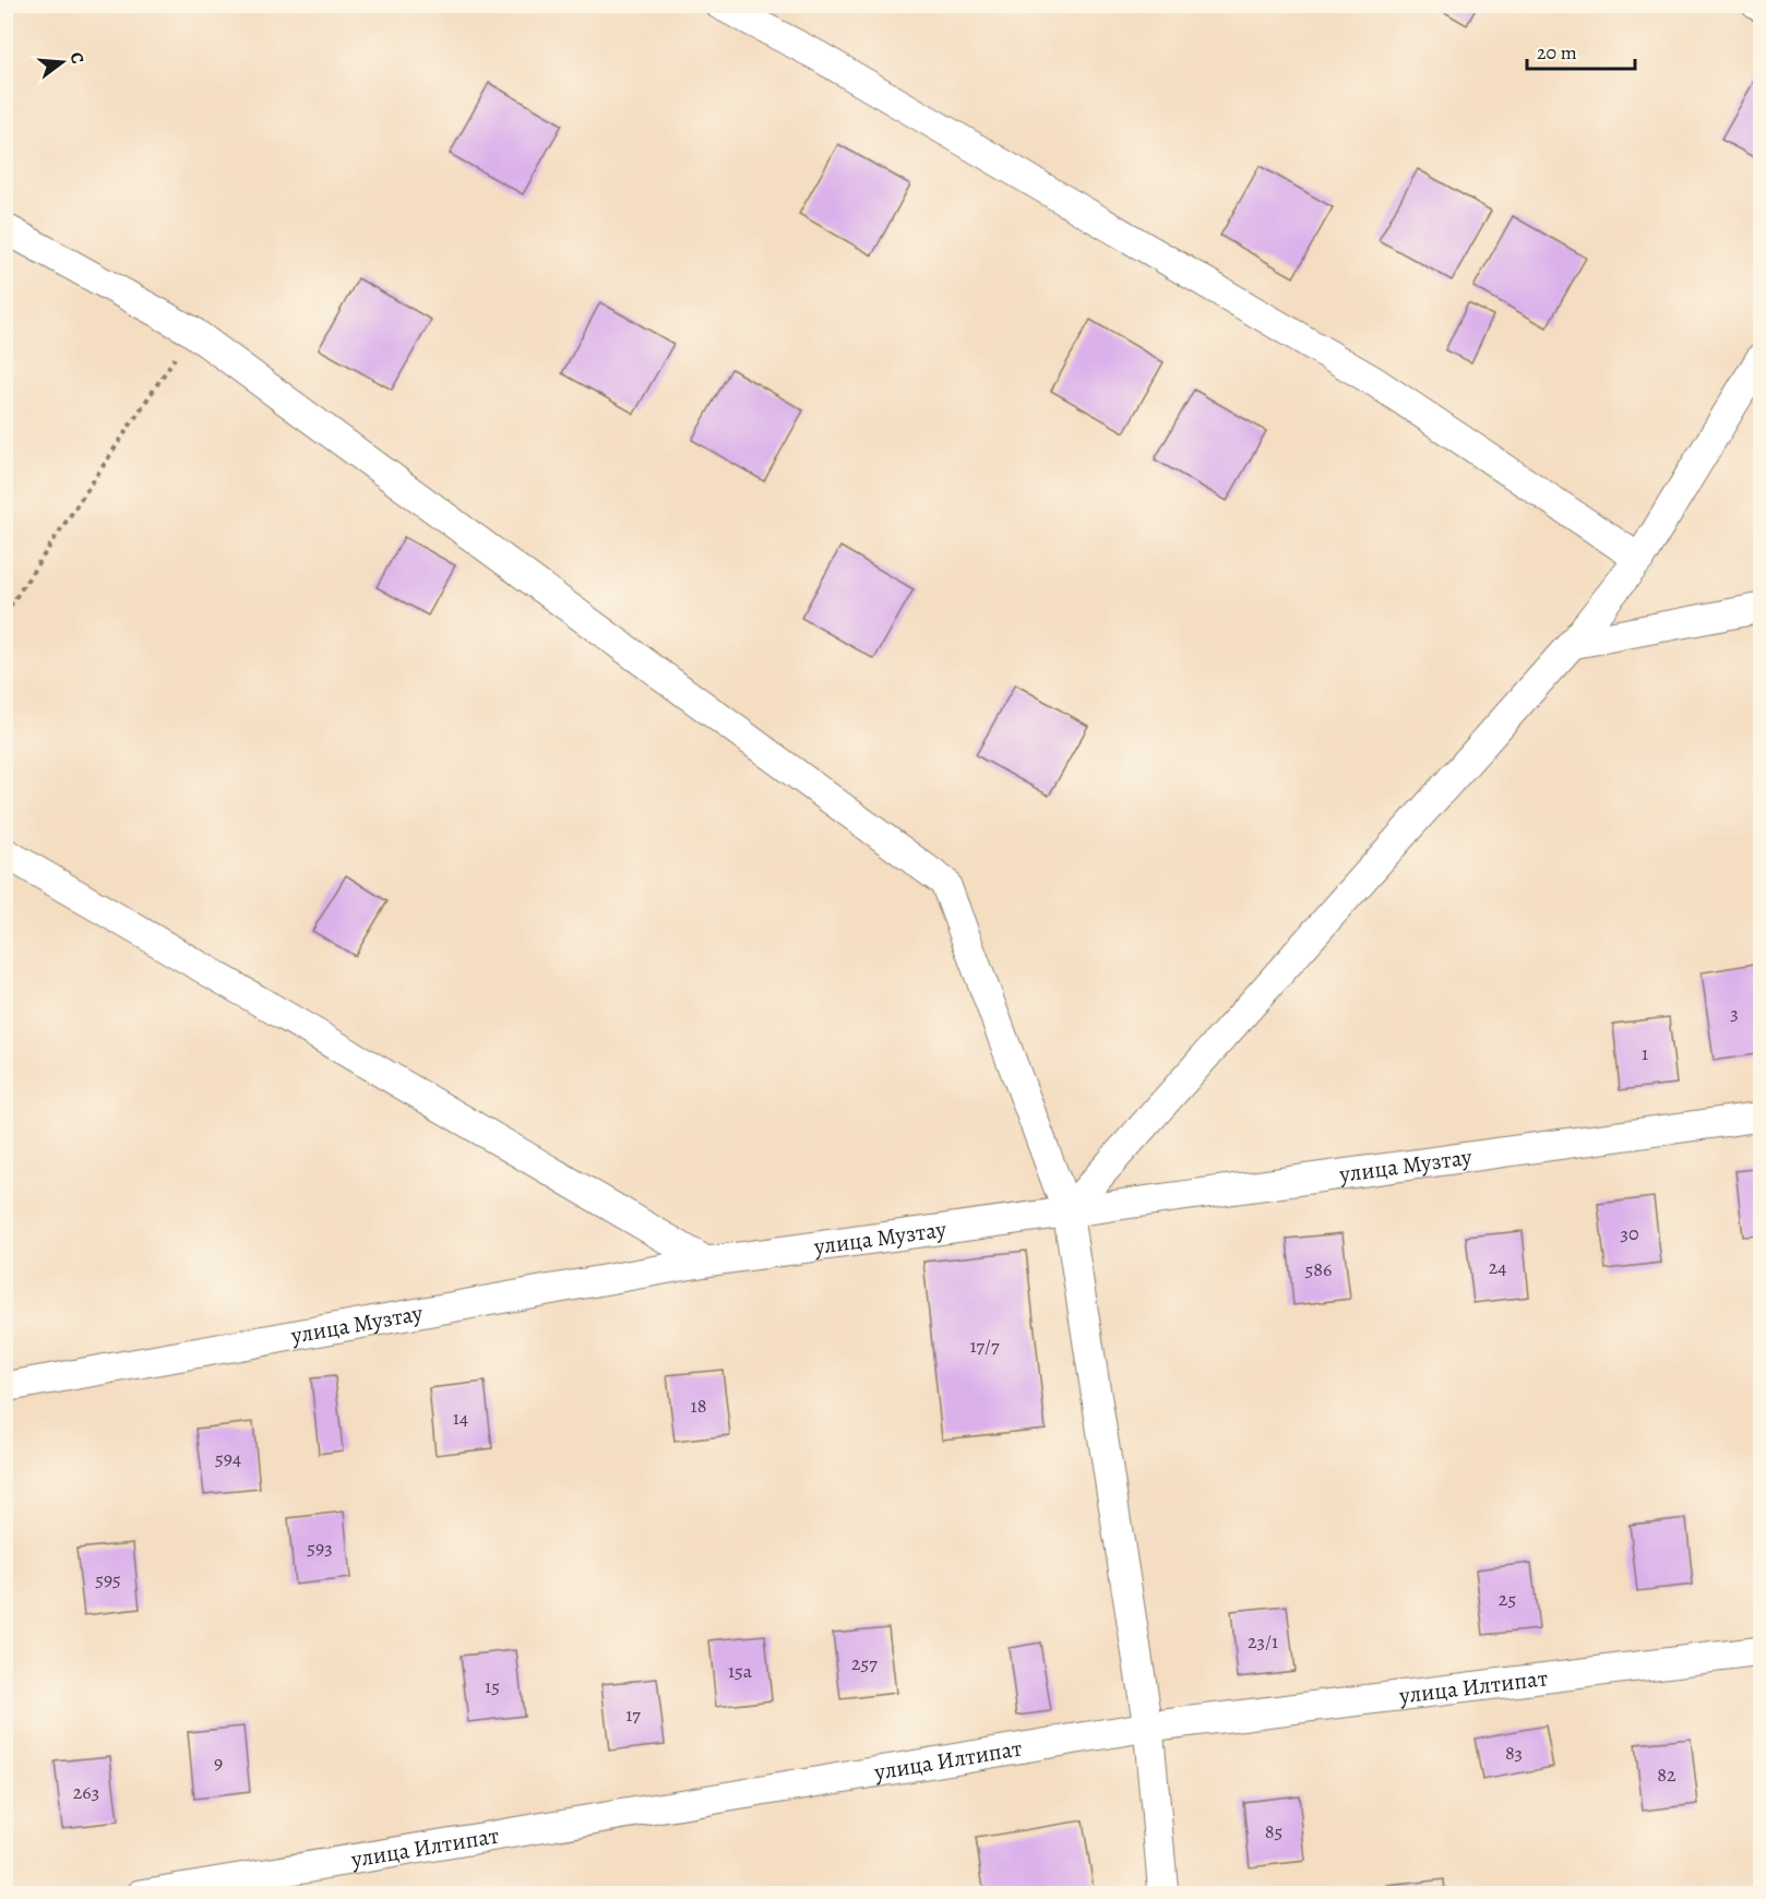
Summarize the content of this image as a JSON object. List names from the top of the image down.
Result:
{
  "streets": {
    "street": ["улица Музтау", "улица Илтипат"]
  },
  "house_numbers": [
    "3",
    "1",
    "30",
    "24",
    "586",
    "17/7",
    "18",
    "14",
    "594",
    "593",
    "595",
    "25",
    "23/1",
    "257",
    "15а",
    "15",
    "17",
    "83",
    "9",
    "82",
    "263",
    "85"
  ],
  "scale_bar": "20 m",
  "north": "right"
}
